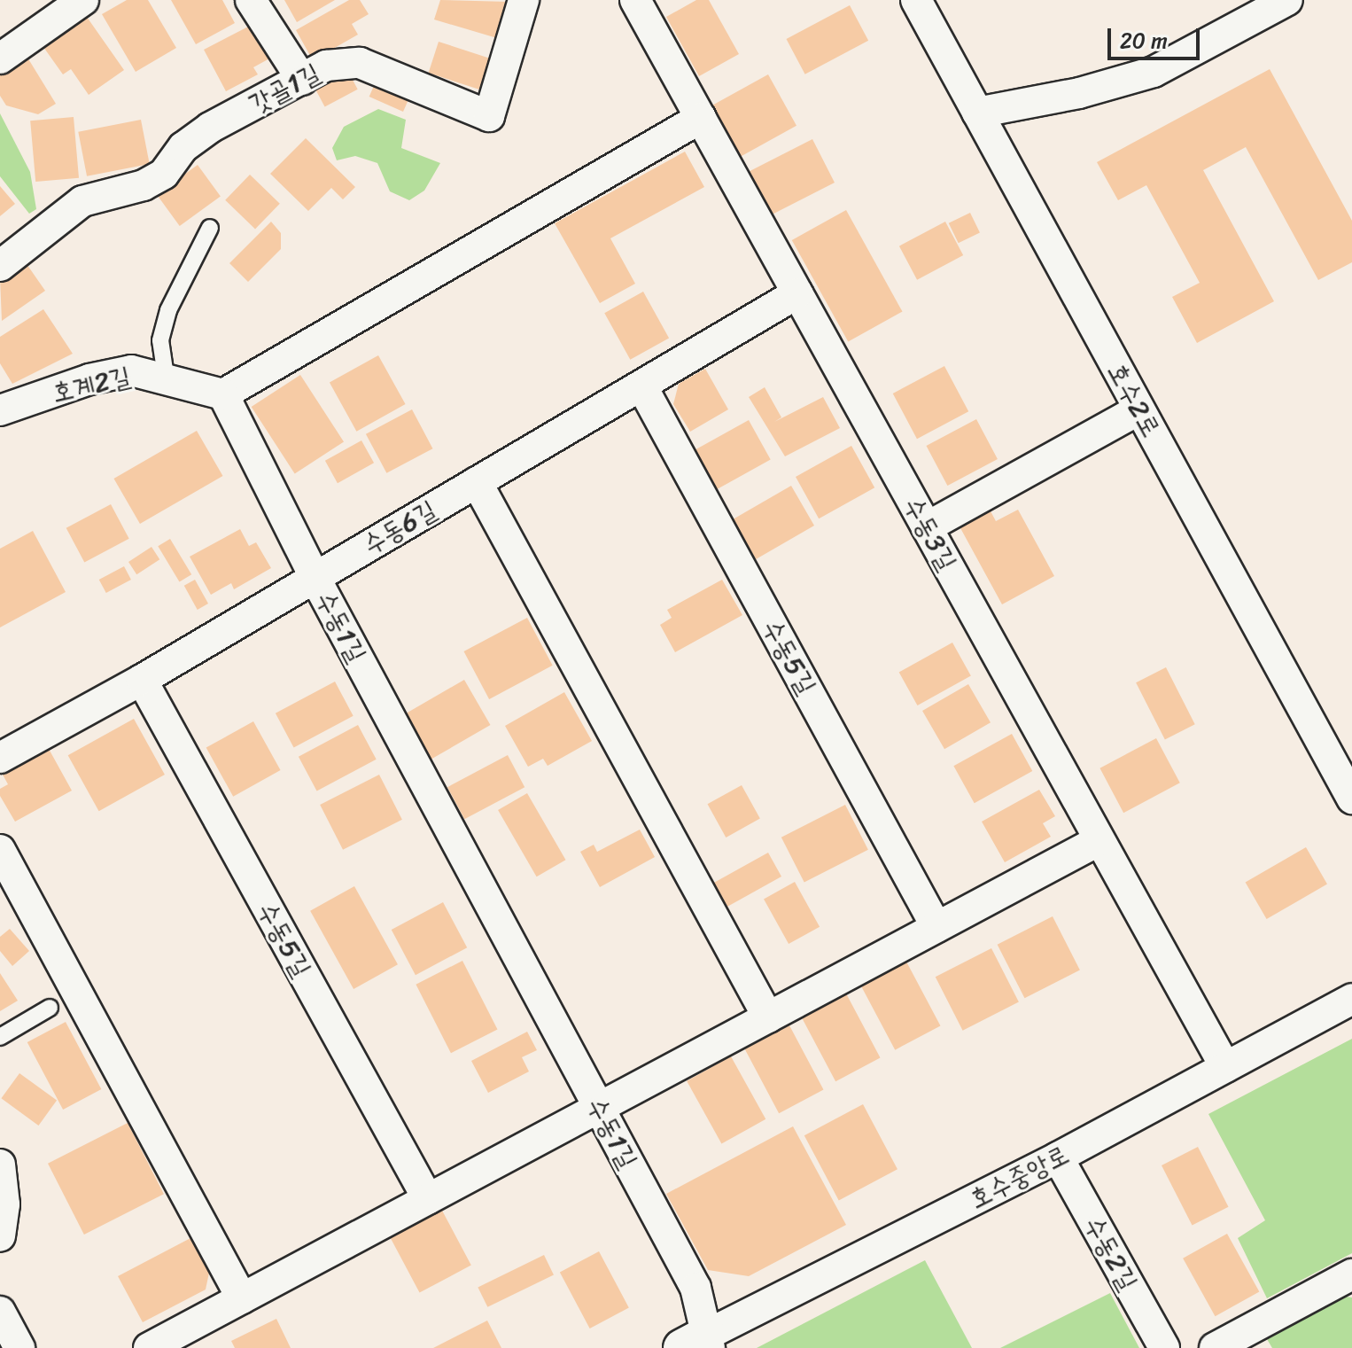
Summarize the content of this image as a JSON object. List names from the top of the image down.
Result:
{
  "streets": {
    "street": [
      "갓골1길",
      "호계2길",
      "호수2로",
      "수동6길",
      "수동3길",
      "수동1길",
      "수동5길",
      "호수중앙로",
      "수동2길"
    ]
  },
  "crossings": [
    ["호계2길", "수동1길"],
    ["수동6길", "수동3길"],
    ["수동6길", "수동1길"],
    ["수동6길", "수동5길"],
    ["수동3길", "호수중앙로"],
    ["수동1길", "호수중앙로"],
    ["호수중앙로", "수동2길"]
  ],
  "scale_bar": "20 m"
}
